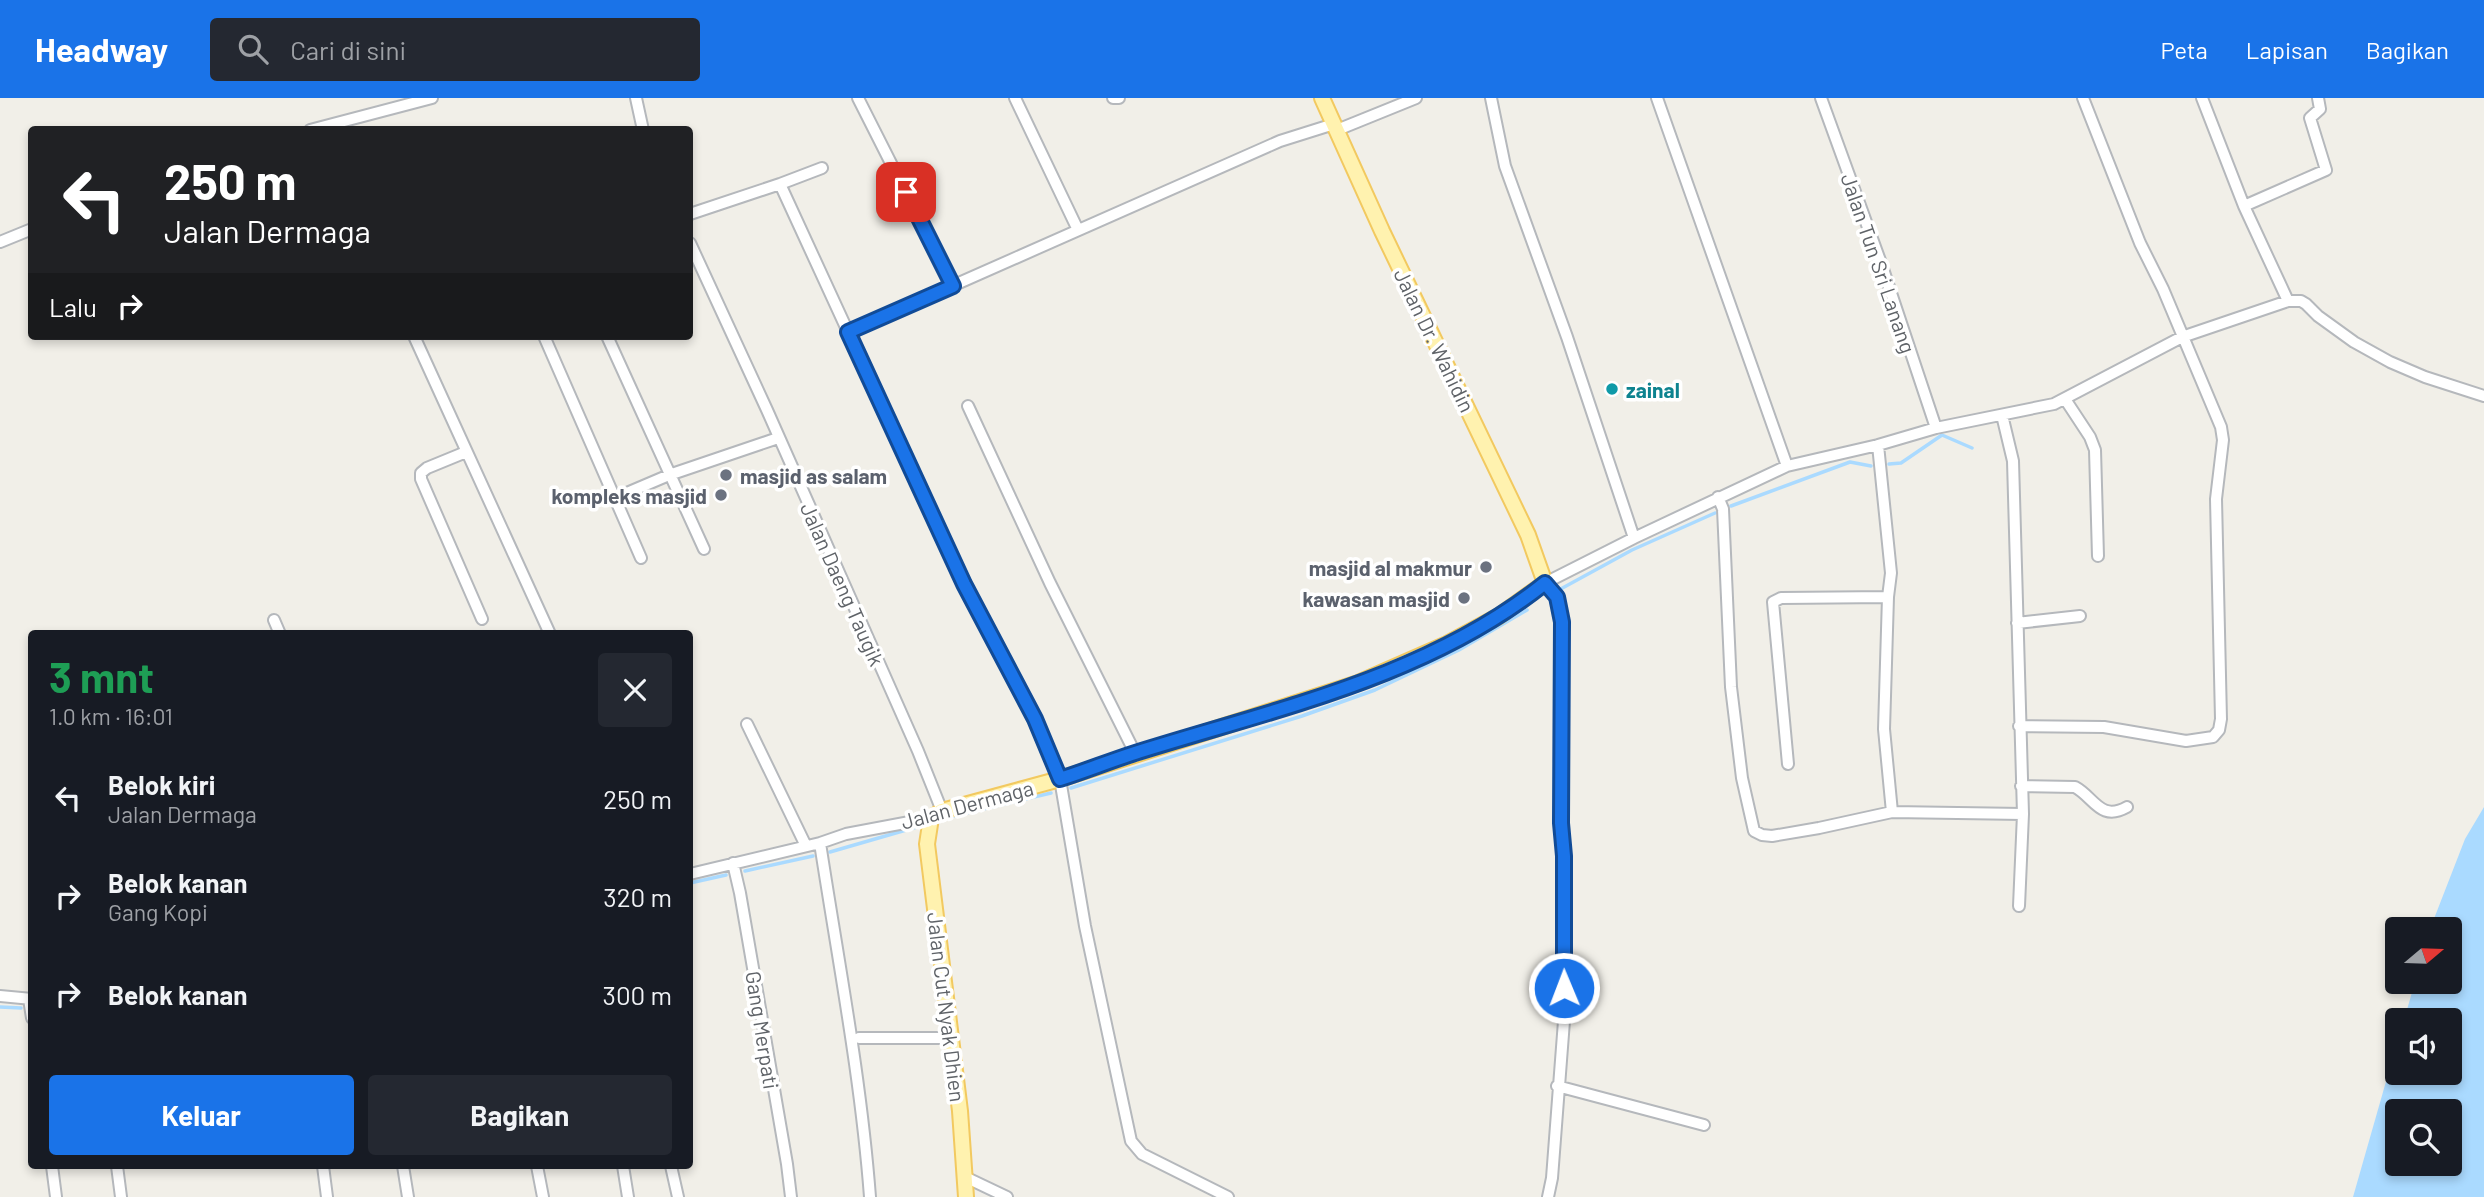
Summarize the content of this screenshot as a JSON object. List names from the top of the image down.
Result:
{
  "streets": {
    "main road": ["Jalan Dr. Wahidin", "Jalan Dermaga", "Jalan Cut Nyak Dhien"],
    "street": ["Jalan Tun Sri Lanang", "Jalan Daeng Taugik", "Gang Merpati"]
  },
  "crossings": [
    ["Jalan Dr. Wahidin", "Jalan Dermaga"],
    ["Jalan Daeng Taugik", "Jalan Dermaga"],
    ["Jalan Daeng Taugik", "Jalan Cut Nyak Dhien"],
    ["Jalan Dermaga", "Jalan Cut Nyak Dhien"],
    ["Jalan Dermaga", "Gang Merpati"]
  ],
  "places": [
    "zainal",
    "masjid as salam",
    "kompleks masjid",
    "masjid al makmur",
    "kawasan masjid"
  ],
  "north": "right",
  "page": {
    "header": "Headway",
    "search": "Cari di sini",
    "nav": ["Peta", "Lapisan", "Bagikan"],
    "turn": ["250 m", "Jalan Dermaga"],
    "then": "Lalu",
    "heading": ["3 mnt", "1.0 km · 16:01"],
    "list": [
      {
        "name": "Belok kiri",
        "note": "Jalan Dermaga",
        "value": "250 m"
      },
      {
        "name": "Belok kanan",
        "note": "Gang Kopi",
        "value": "320 m"
      },
      {
        "name": "Belok kanan",
        "value": "300 m"
      }
    ],
    "buttons": ["Keluar", "Bagikan"]
  }
}
